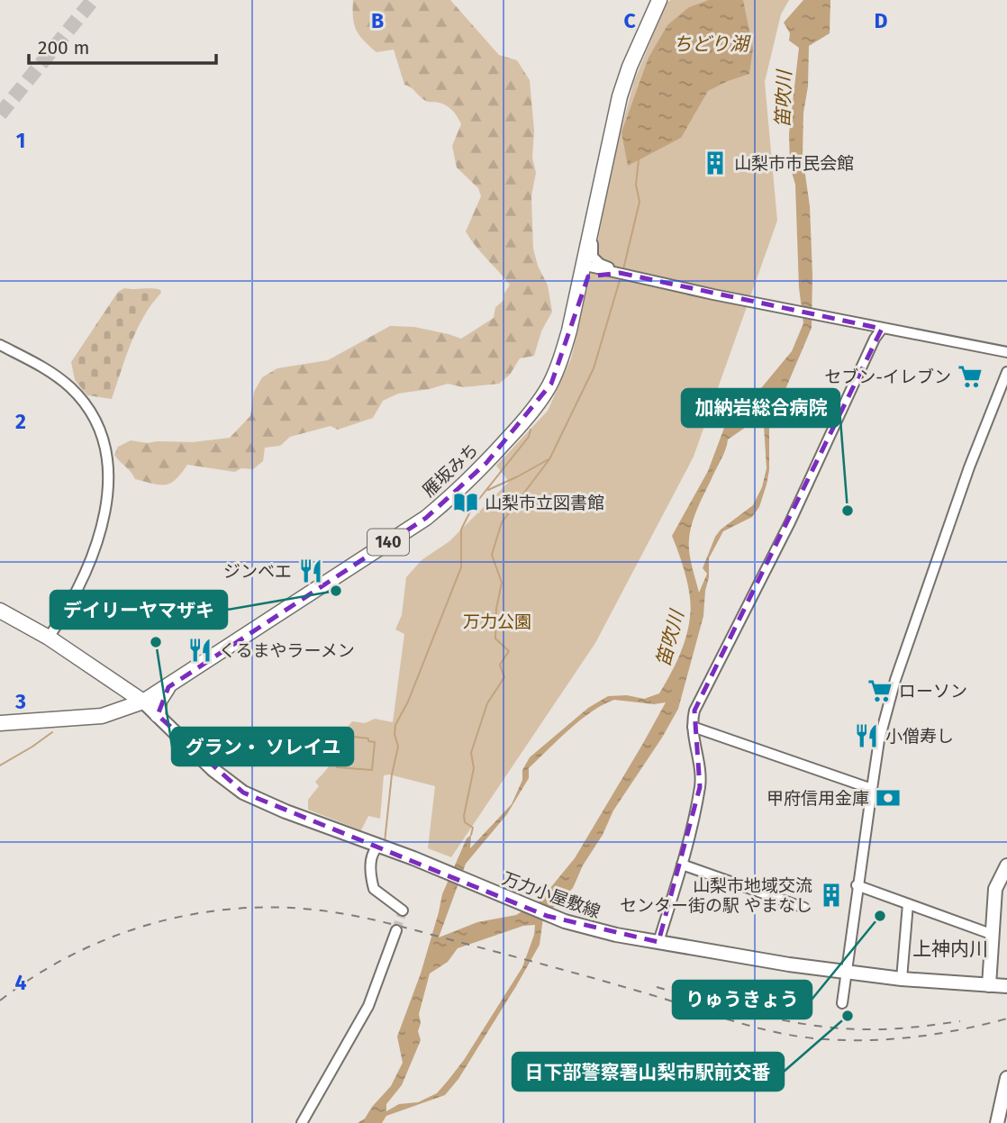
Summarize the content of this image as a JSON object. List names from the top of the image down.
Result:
{
  "streets": {
    "highway": ["雁坂みち", "140"],
    "main road": ["万力小屋敷線"]
  },
  "crossings": [
    ["雁坂みち", "万力小屋敷線"]
  ],
  "districts": ["上神内川"],
  "water": ["ちどり湖", "笛吹川"],
  "parks": ["万力公園"],
  "places": {
    "building": ["山梨市市民会館", "山梨市地域交流 センター街の駅 やまなし"],
    "supermarket": ["セブン-イレブン", "ローソン"],
    "library": ["山梨市立図書館"],
    "other": [
      "加納岩総合病院",
      "デイリーヤマザキ",
      "グラン・ ソレイユ",
      "りゅうきょう",
      "日下部警察署山梨市駅前交番"
    ],
    "restaurant": ["ジンベエ", "くるまやラーメン", "小僧寿し"],
    "bank": ["甲府信用金庫"]
  },
  "scale_bar": "200 m",
  "grid": {
    "columns": ["B", "C", "D"],
    "rows": [
      "1",
      "2",
      "3",
      "4"
    ]
  }
}
